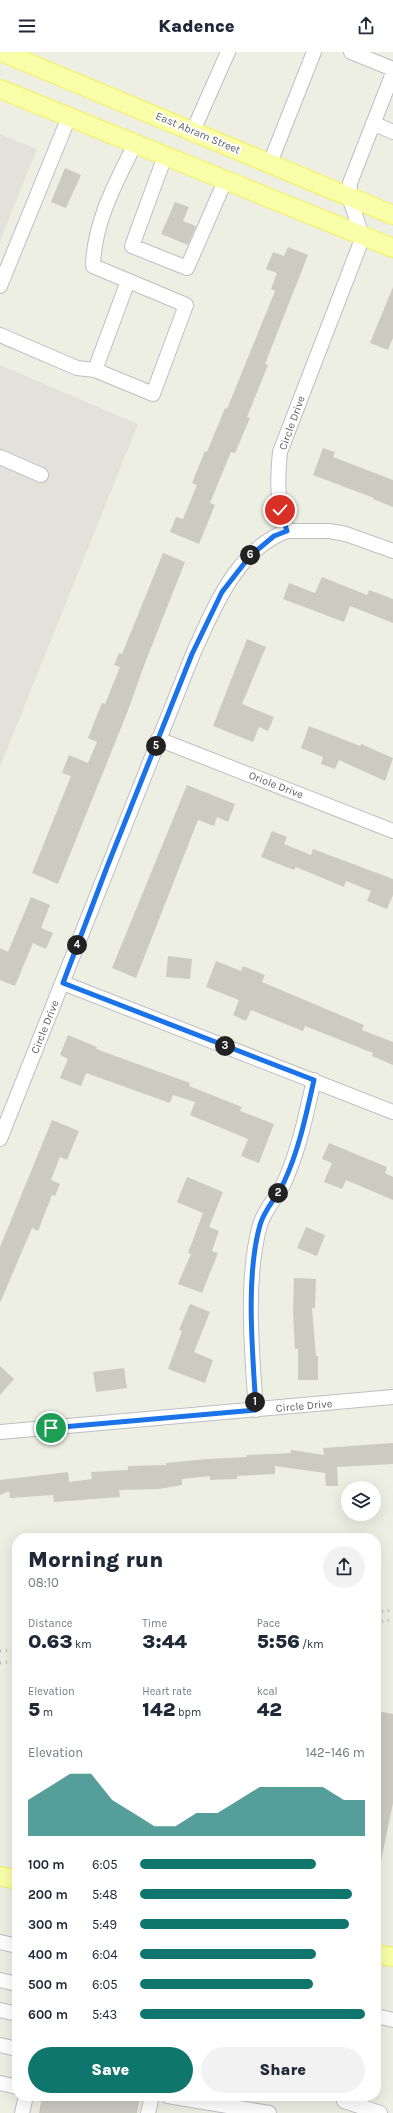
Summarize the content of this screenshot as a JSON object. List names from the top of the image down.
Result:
{
  "streets": {
    "main road": ["East Abram Street"],
    "street": ["Circle Drive", "Oriole Drive"]
  },
  "crossings": [
    ["Circle Drive", "Oriole Drive"]
  ],
  "page": {
    "header": "Kadence",
    "pins": [
      "6",
      "5",
      "4",
      "3",
      "2",
      "1"
    ],
    "heading": ["Morning run", "08:10"],
    "stats": [
      ["Distance", "0.63 km"],
      ["Time", "3:44"],
      ["Pace", "5:56 /km"],
      ["Elevation", "5 m"],
      ["Heart rate", "142 bpm"],
      ["kcal", "42"]
    ],
    "chart": ["Elevation", "142–146 m"],
    "list": [
      {
        "name": "100 m",
        "note": "6:05"
      },
      {
        "name": "200 m",
        "note": "5:48"
      },
      {
        "name": "300 m",
        "note": "5:49"
      },
      {
        "name": "400 m",
        "note": "6:04"
      },
      {
        "name": "500 m",
        "note": "6:05"
      },
      {
        "name": "600 m",
        "note": "5:43"
      }
    ],
    "buttons": ["Save", "Share"]
  }
}
